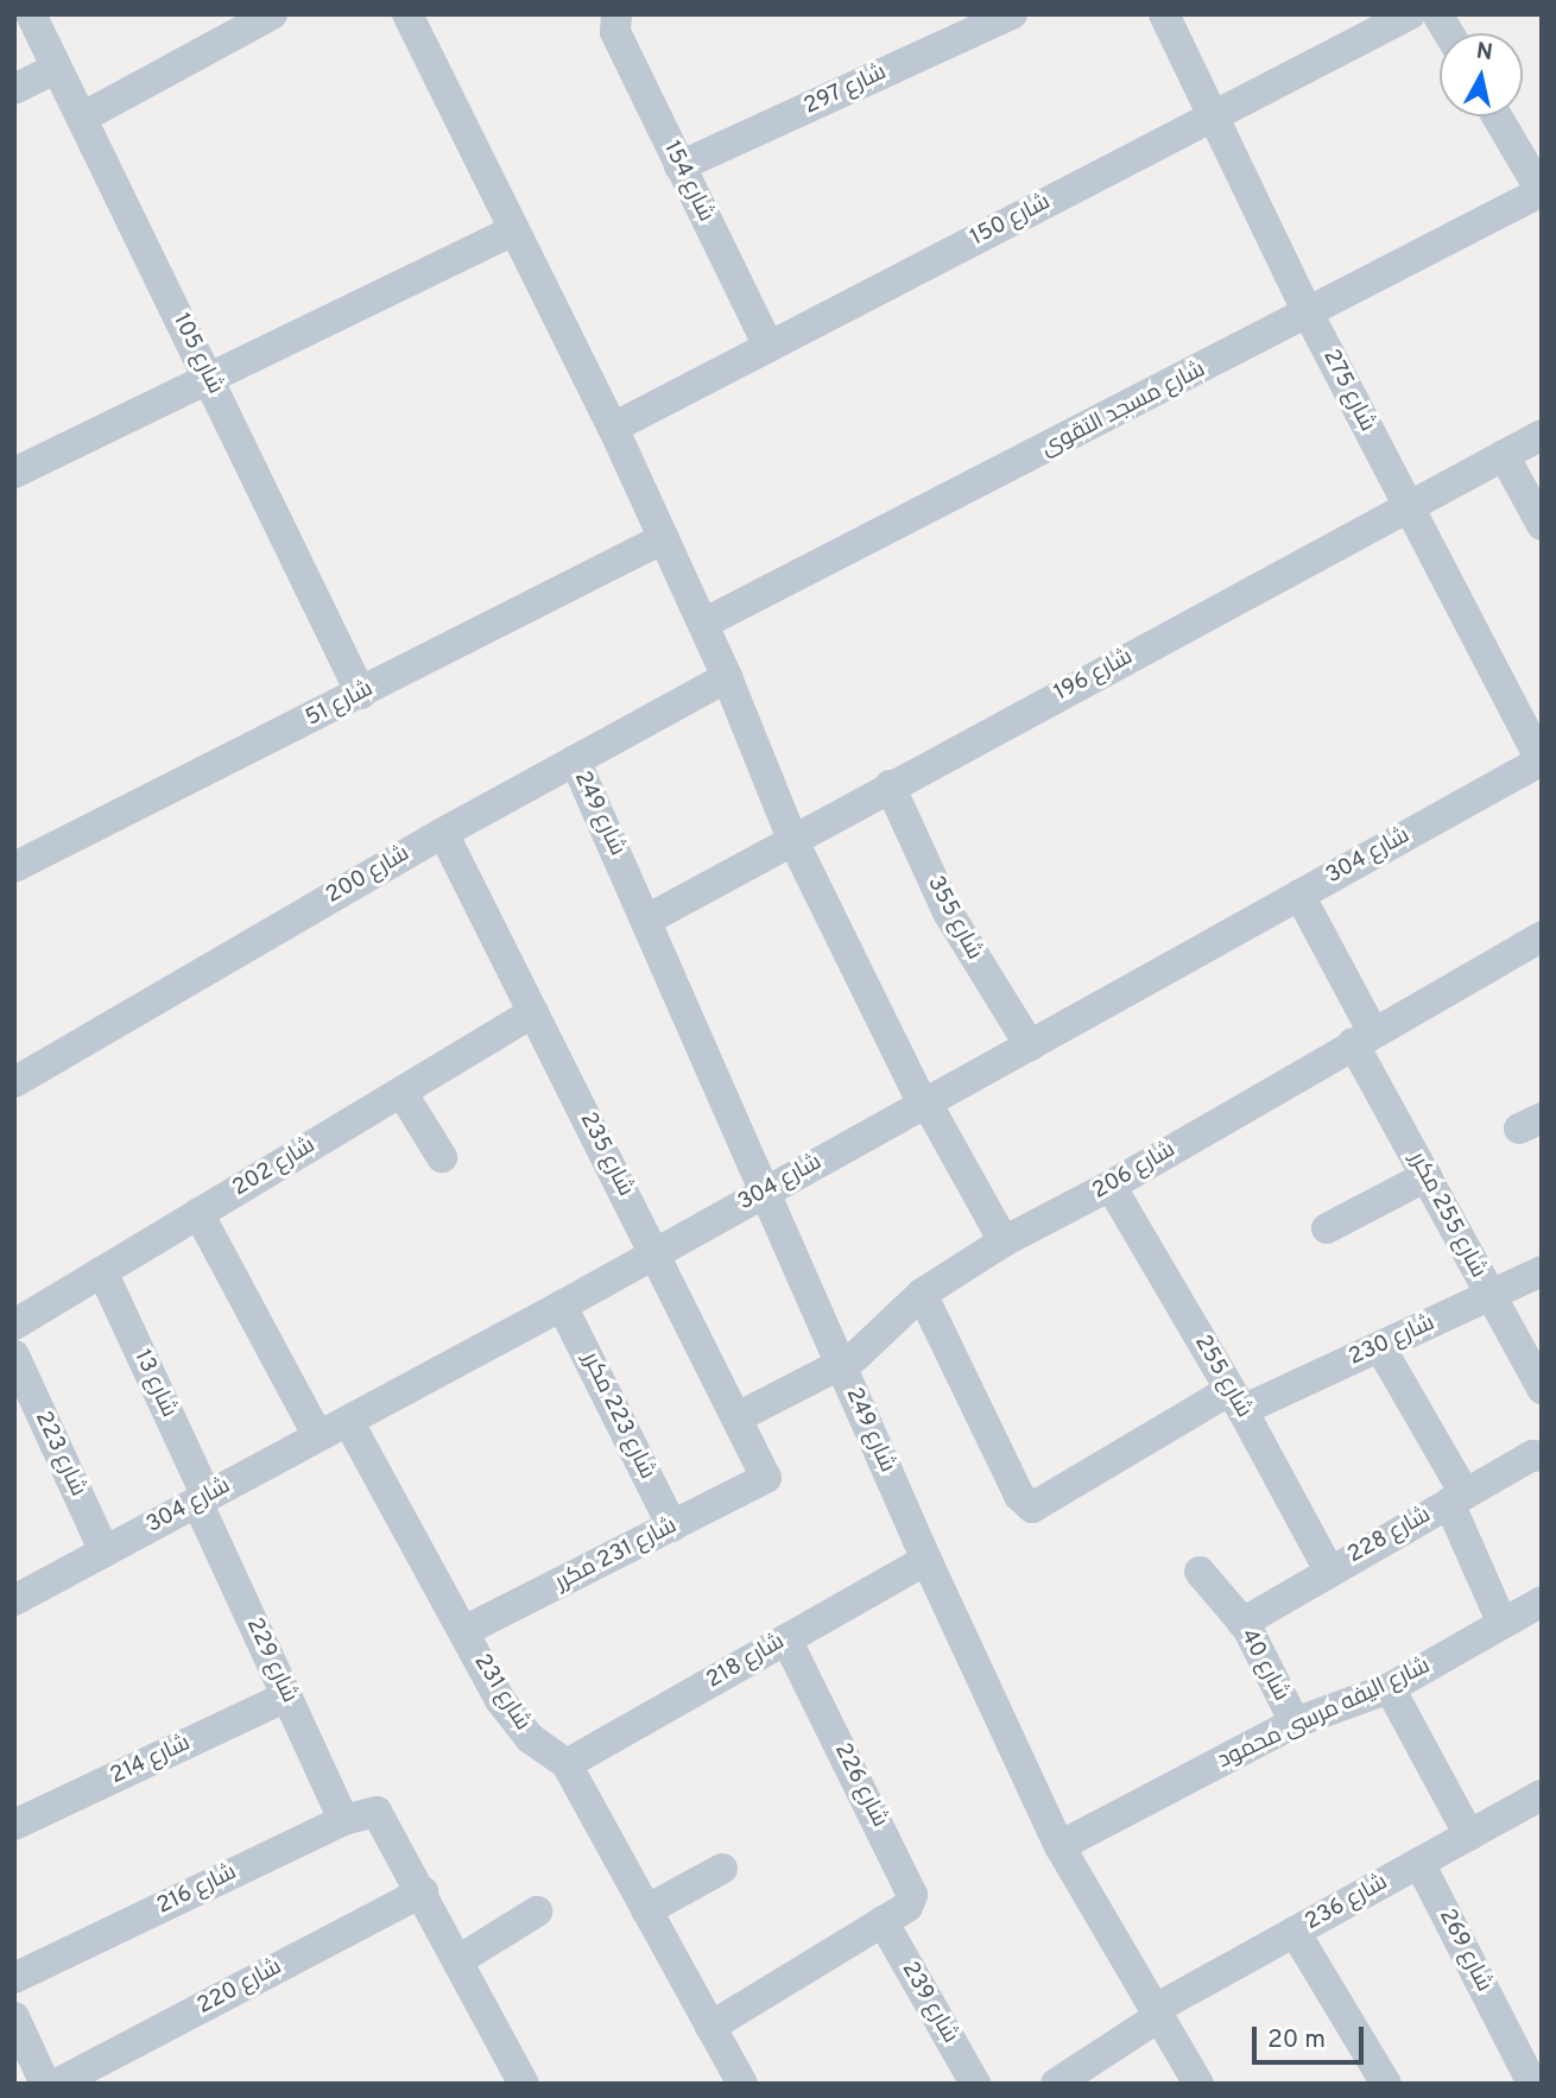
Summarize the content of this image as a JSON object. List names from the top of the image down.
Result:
{
  "streets": {
    "street": [
      "شارع 297",
      "شارع 154",
      "شارع 150",
      "شارع 105",
      "شارع 275",
      "شارع مسجد التقوى",
      "شارع 196",
      "شارع 51",
      "شارع 249",
      "شارع 304",
      "شارع 200",
      "شارع 355",
      "شارع 235",
      "شارع 202",
      "شارع 206",
      "شارع 255 مكرر",
      "شارع 230",
      "شارع 255",
      "شارع 13",
      "شارع 223 مكرر",
      "شارع 223",
      "شارع 228",
      "شارع 231 مكرر",
      "شارع 229",
      "شارع 218",
      "شارع 40",
      "شارع 231",
      "شارع اليفه مرسى محمود",
      "شارع 214",
      "شارع 226",
      "شارع 216",
      "شارع 236",
      "شارع 269",
      "شارع 220",
      "شارع 239"
    ]
  },
  "crossings": [
    ["شارع 297", "شارع 154"],
    ["شارع 154", "شارع 150"],
    ["شارع 150", "شارع 275"],
    ["شارع 105", "شارع 51"],
    ["شارع 275", "شارع مسجد التقوى"],
    ["شارع 275", "شارع 196"],
    ["شارع 275", "شارع 304"],
    ["شارع 196", "شارع 249"],
    ["شارع 196", "شارع 355"],
    ["شارع 249", "شارع 304"],
    ["شارع 249", "شارع 200"],
    ["شارع 249", "شارع 206"],
    ["شارع 249", "شارع 218"],
    ["شارع 249", "شارع اليفه مرسى محمود"],
    ["شارع 249", "شارع 236"],
    ["شارع 304", "شارع 355"],
    ["شارع 304", "شارع 235"],
    ["شارع 304", "شارع 255 مكرر"],
    ["شارع 304", "شارع 13"],
    ["شارع 304", "شارع 223 مكرر"],
    ["شارع 304", "شارع 223"],
    ["شارع 304", "شارع 229"],
    ["شارع 304", "شارع 231"],
    ["شارع 200", "شارع 235"],
    ["شارع 235", "شارع 202"],
    ["شارع 235", "شارع 206"],
    ["شارع 235", "شارع 231 مكرر"],
    ["شارع 202", "شارع 13"],
    ["شارع 206", "شارع 255 مكرر"],
    ["شارع 206", "شارع 230"],
    ["شارع 206", "شارع 255"],
    ["شارع 255 مكرر", "شارع 230"],
    ["شارع 230", "شارع 255"],
    ["شارع 255", "شارع 228"],
    ["شارع 13", "شارع 229"],
    ["شارع 223 مكرر", "شارع 231 مكرر"],
    ["شارع 228", "شارع 40"],
    ["شارع 231 مكرر", "شارع 231"],
    ["شارع 229", "شارع 214"],
    ["شارع 229", "شارع 216"],
    ["شارع 218", "شارع 231"],
    ["شارع 218", "شارع 226"],
    ["شارع 40", "شارع اليفه مرسى محمود"],
    ["شارع 226", "شارع 239"],
    ["شارع 216", "شارع 220"],
    ["شارع 236", "شارع 269"]
  ],
  "scale_bar": "20 m",
  "north": "top"
}
